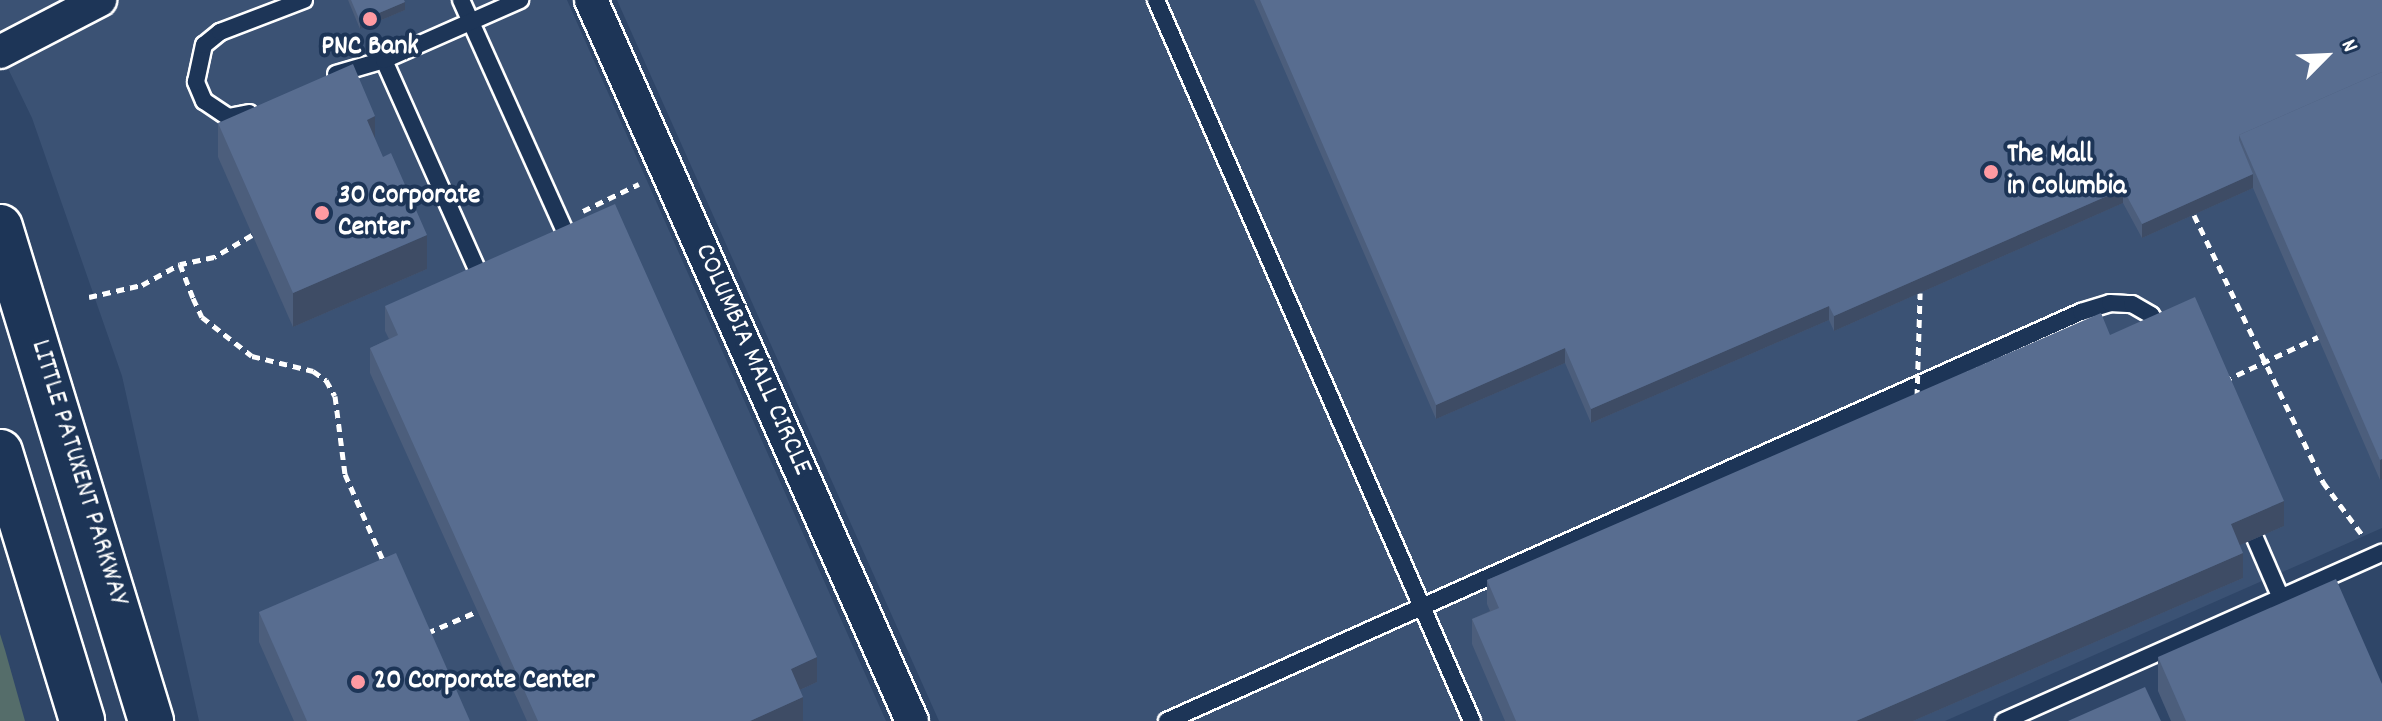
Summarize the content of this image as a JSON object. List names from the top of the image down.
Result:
{
  "streets": {
    "main road": ["LITTLE PATUXENT PARKWAY"],
    "street": ["COLUMBIA MALL CIRCLE"]
  },
  "places": [
    "PNC Bank",
    "The Mall in Columbia",
    "30 Corporate Center",
    "20 Corporate Center"
  ],
  "north": "top right"
}
